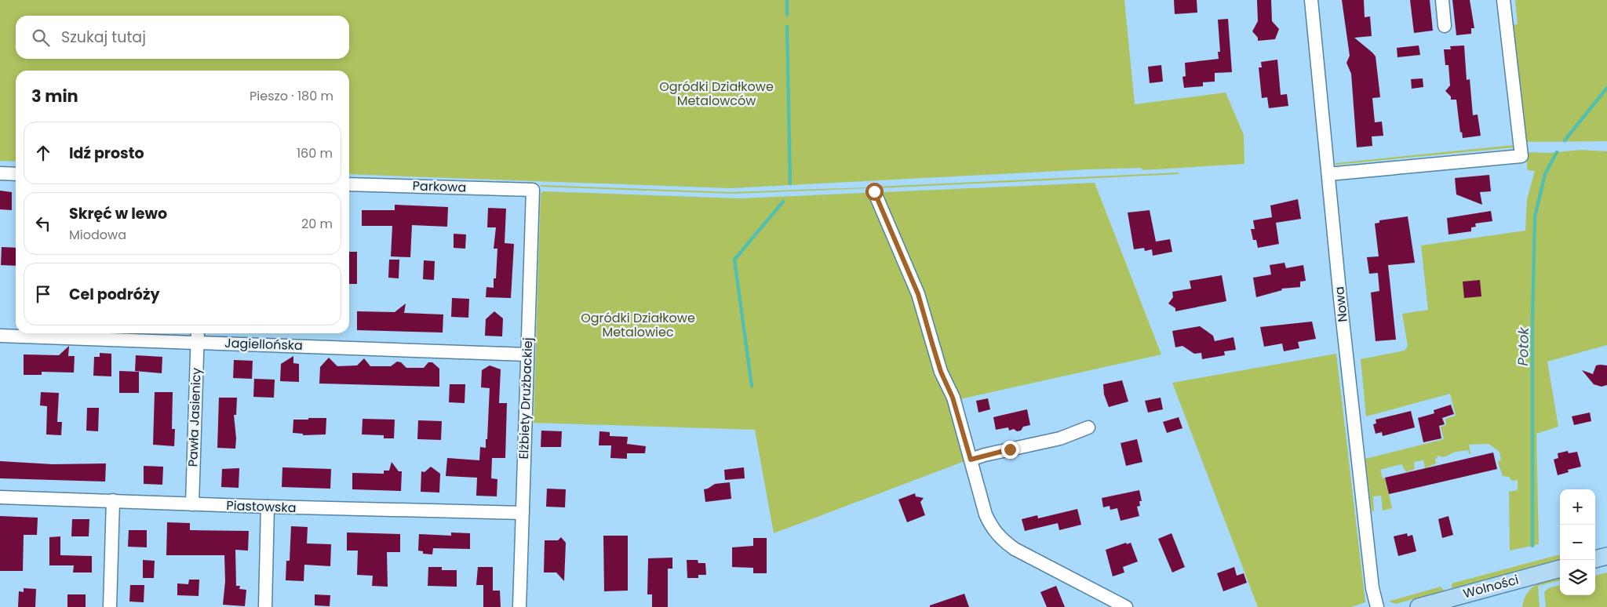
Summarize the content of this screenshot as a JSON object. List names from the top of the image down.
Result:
{
  "streets": {
    "main road": ["Wolności"],
    "street": [
      "Parkowa",
      "Nowa",
      "Jagiellońska",
      "Elżbiety Drużbackiej",
      "Pawła Jasienicy",
      "Piastowska"
    ]
  },
  "crossings": [
    ["Parkowa", "Elżbiety Drużbackiej"],
    ["Jagiellońska", "Elżbiety Drużbackiej"],
    ["Jagiellońska", "Pawła Jasienicy"],
    ["Elżbiety Drużbackiej", "Piastowska"],
    ["Pawła Jasienicy", "Piastowska"]
  ],
  "water": ["Potok"],
  "parks": ["Ogródki Działkowe Metalowców", "Ogródki Działkowe Metalowiec"],
  "page": {
    "search": "Szukaj tutaj",
    "heading": ["3 min", "Pieszo · 180 m"],
    "list": [
      ["Idź prosto", "160 m"],
      ["Skręć w lewo", "Miodowa", "20 m"],
      "Cel podróży"
    ],
    "map_buttons": ["+", "−"]
  }
}
